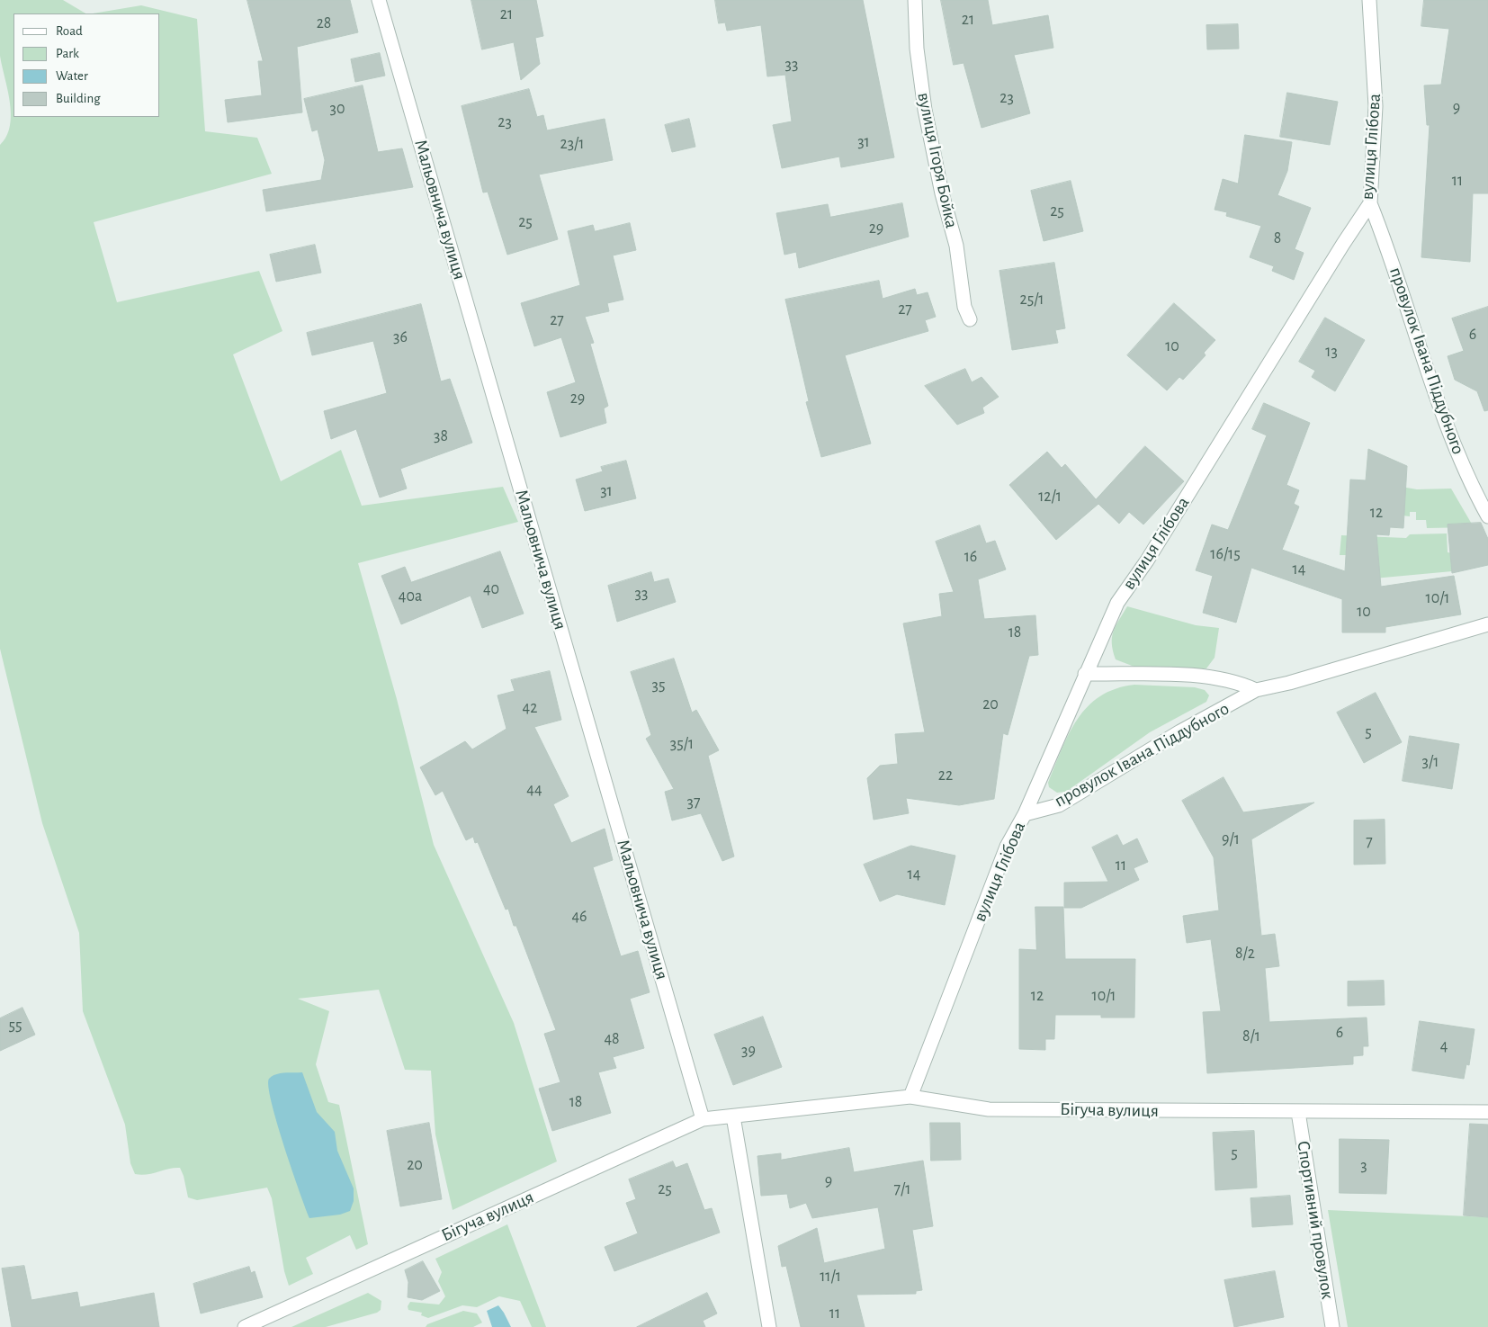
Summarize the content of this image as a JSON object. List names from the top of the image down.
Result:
{
  "streets": {
    "street": [
      "вулиця Глібова",
      "вулиця Ігоря Бойка",
      "Мальовнича вулиця",
      "провулок Івана Піддубного",
      "Бігуча вулиця",
      "Спортивний провулок"
    ]
  },
  "crossings": [
    ["вулиця Глібова", "провулок Івана Піддубного"],
    ["вулиця Глібова", "Бігуча вулиця"],
    ["Мальовнича вулиця", "Бігуча вулиця"],
    ["Бігуча вулиця", "Спортивний провулок"]
  ],
  "house_numbers": [
    "21",
    "21",
    "28",
    "33",
    "23",
    "9",
    "30",
    "23",
    "31",
    "23/1",
    "11",
    "25",
    "25",
    "29",
    "8",
    "25/1",
    "27",
    "27",
    "6",
    "36",
    "10",
    "13",
    "29",
    "38",
    "31",
    "12/1",
    "12",
    "16/15",
    "16",
    "14",
    "40",
    "33",
    "40а",
    "10/1",
    "10",
    "18",
    "35",
    "20",
    "42",
    "5",
    "35/1",
    "3/1",
    "22",
    "44",
    "37",
    "9/1",
    "7",
    "11",
    "14",
    "46",
    "8/2",
    "12",
    "10/1",
    "55",
    "6",
    "8/1",
    "48",
    "4",
    "39",
    "18",
    "5",
    "20",
    "3",
    "9",
    "25",
    "7/1",
    "11/1",
    "11"
  ],
  "legend": [
    "Road",
    "Park",
    "Water",
    "Building"
  ]
}
